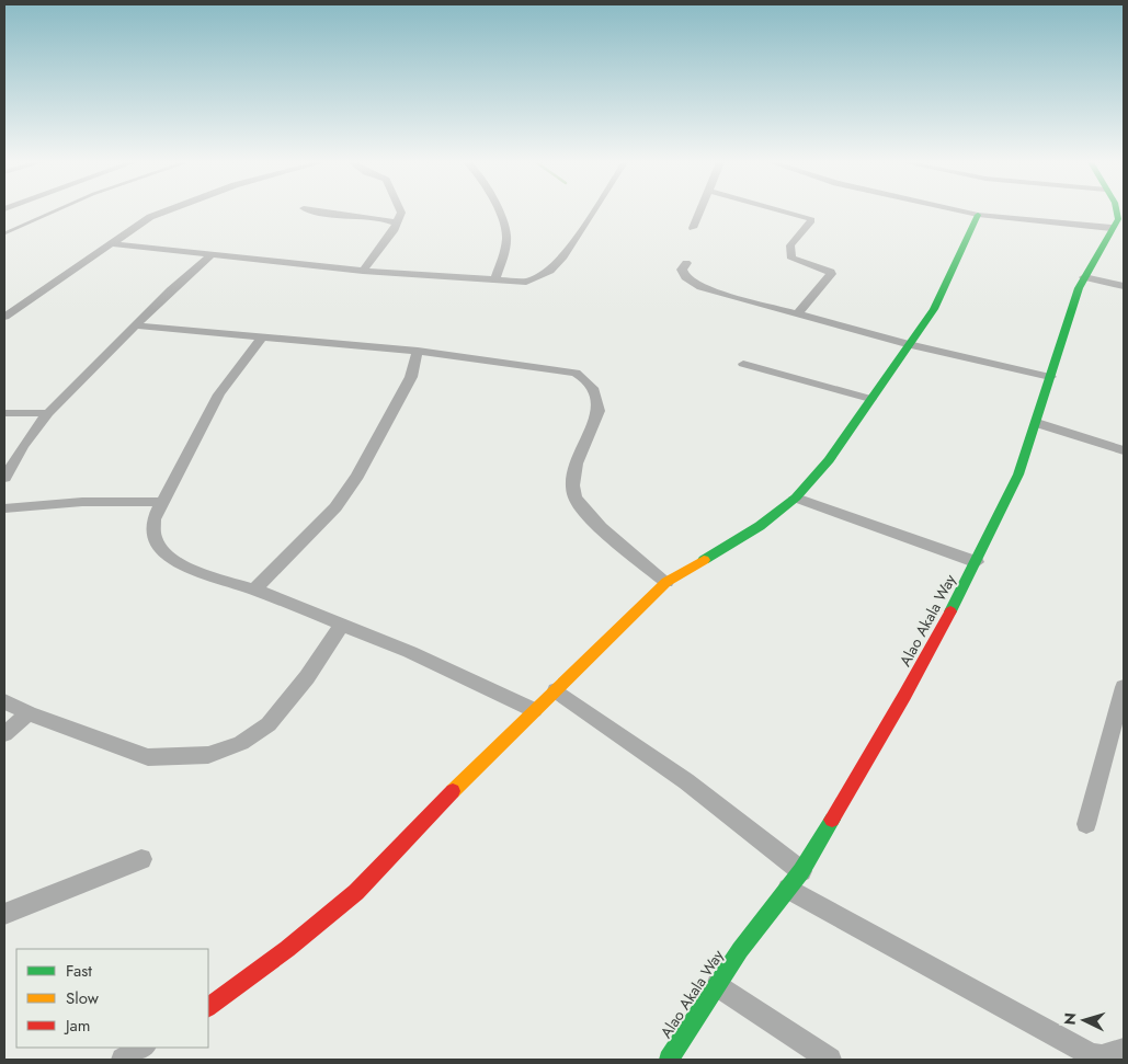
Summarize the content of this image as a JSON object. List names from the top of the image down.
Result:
{
  "streets": {
    "street": ["Alao Akala Way"]
  },
  "legend": ["Fast", "Slow", "Jam"],
  "north": "left"
}
